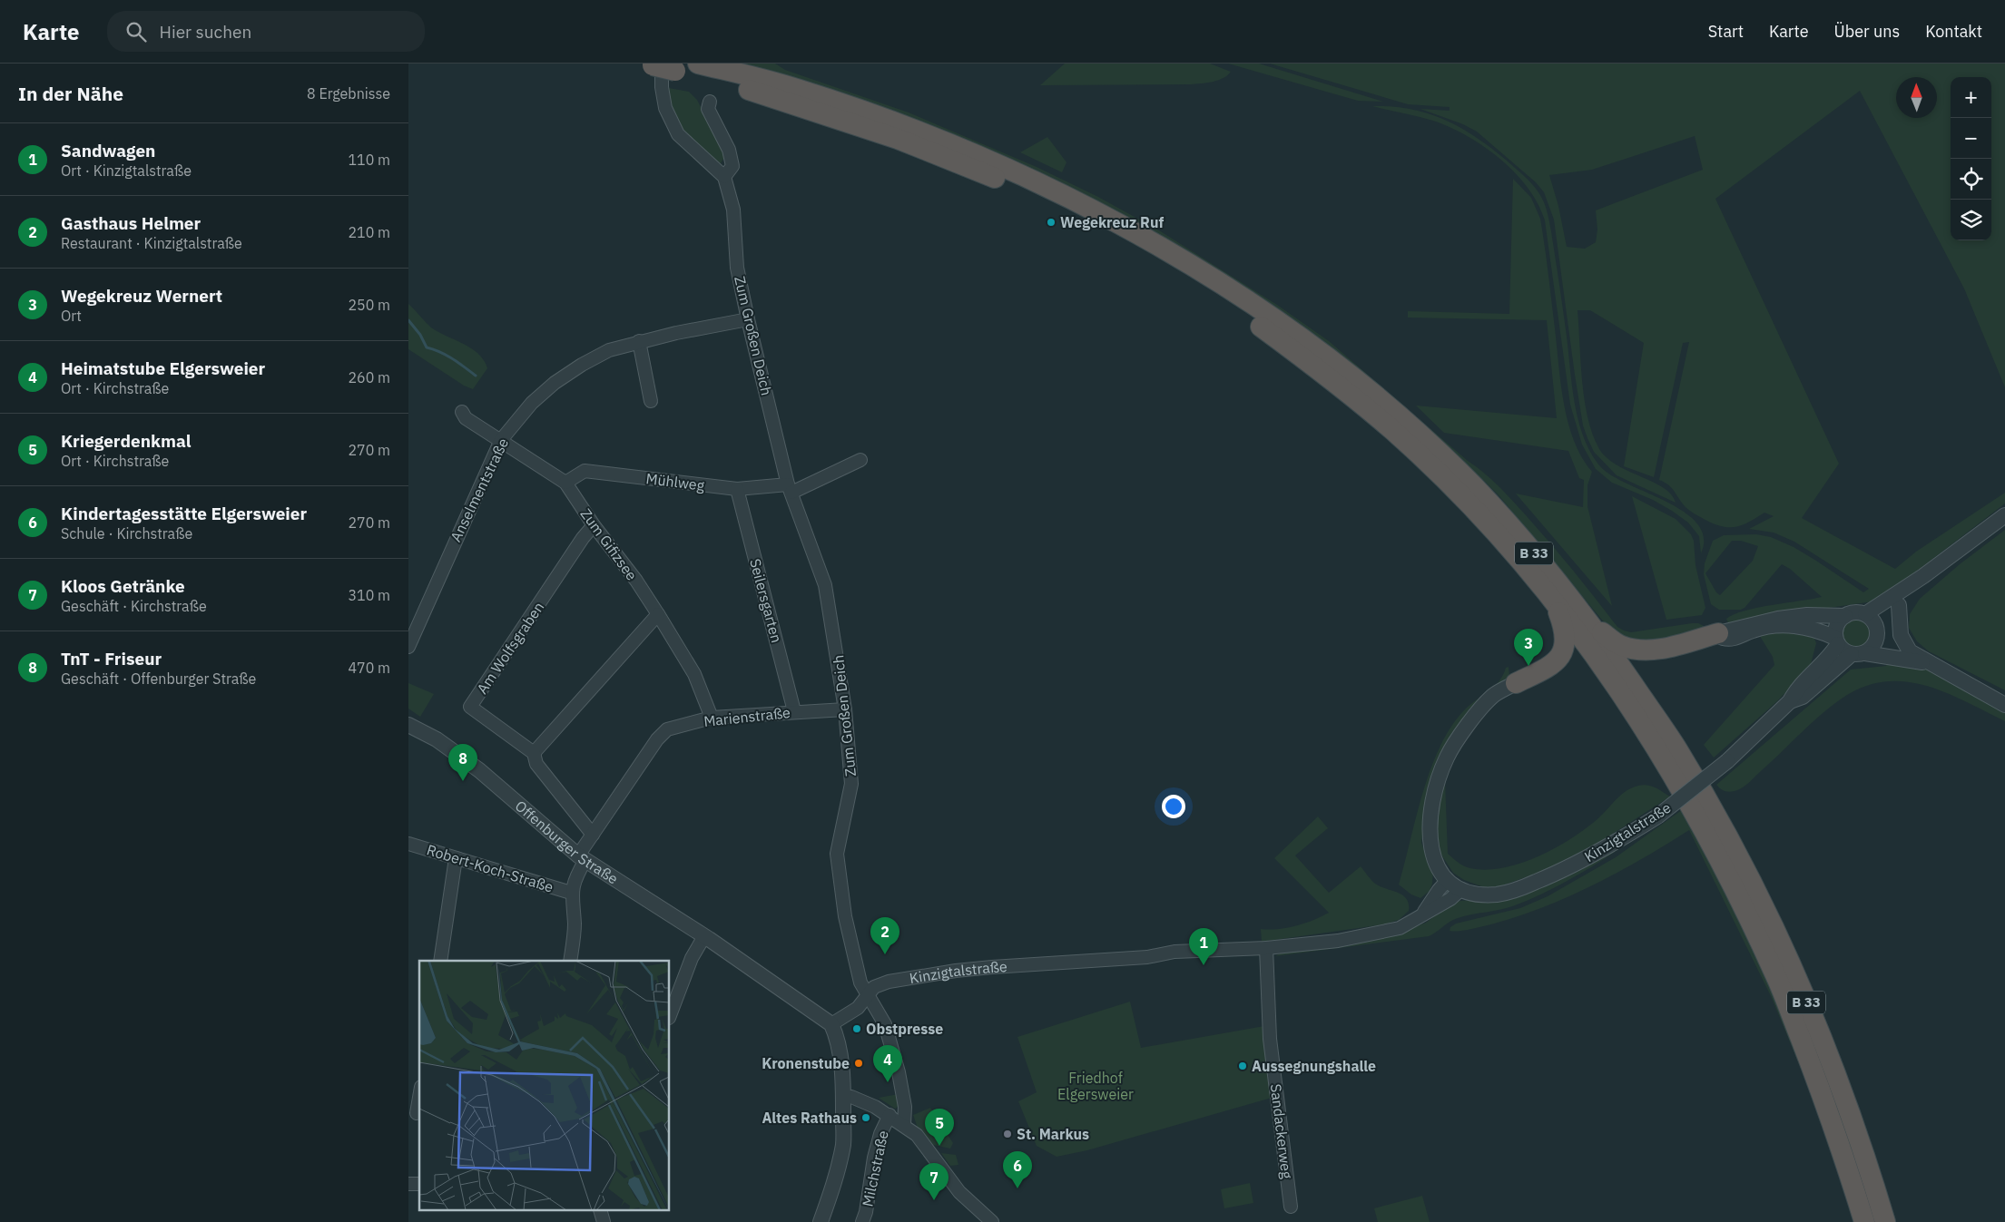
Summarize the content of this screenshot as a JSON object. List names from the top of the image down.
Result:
{
  "streets": {
    "highway": ["B 33"],
    "street": [
      "Zum Großen Deich",
      "Mühlweg",
      "Anselmentstraße",
      "Zum Gifizsee",
      "Seilersgarten",
      "Am Wolfsgraben",
      "Marienstraße",
      "Kinzigtalstraße",
      "Offenburger Straße",
      "Robert-Koch-Straße",
      "Sandackerweg",
      "Milchstraße"
    ]
  },
  "crossings": [
    ["Zum Großen Deich", "Mühlweg"],
    ["Zum Großen Deich", "Anselmentstraße"],
    ["Zum Großen Deich", "Marienstraße"],
    ["Zum Großen Deich", "Kinzigtalstraße"],
    ["Mühlweg", "Zum Gifizsee"],
    ["Mühlweg", "Seilersgarten"],
    ["Anselmentstraße", "Zum Gifizsee"],
    ["Zum Gifizsee", "Am Wolfsgraben"],
    ["Zum Gifizsee", "Marienstraße"],
    ["Seilersgarten", "Marienstraße"],
    ["Am Wolfsgraben", "Marienstraße"],
    ["Marienstraße", "Offenburger Straße"],
    ["Marienstraße", "Robert-Koch-Straße"],
    ["Kinzigtalstraße", "Offenburger Straße"],
    ["Kinzigtalstraße", "Sandackerweg"]
  ],
  "parks": ["Friedhof Elgersweier"],
  "places": [
    "Wegekreuz Ruf",
    "Obstpresse",
    "Kronenstube",
    "Aussegnungshalle",
    "Altes Rathaus",
    "St. Markus"
  ],
  "north": "top",
  "page": {
    "header": "Karte",
    "search": "Hier suchen",
    "nav": [
      "Start",
      "Karte",
      "Über uns",
      "Kontakt"
    ],
    "heading": ["In der Nähe", "8 Ergebnisse"],
    "map_buttons": ["+", "−"],
    "list": [
      {
        "mark": "1",
        "name": "Sandwagen",
        "note": "Ort · Kinzigtalstraße",
        "value": "110 m"
      },
      {
        "mark": "2",
        "name": "Gasthaus Helmer",
        "note": "Restaurant · Kinzigtalstraße",
        "value": "210 m"
      },
      {
        "mark": "3",
        "name": "Wegekreuz Wernert",
        "note": "Ort",
        "value": "250 m"
      },
      {
        "mark": "4",
        "name": "Heimatstube Elgersweier",
        "note": "Ort · Kirchstraße",
        "value": "260 m"
      },
      {
        "mark": "5",
        "name": "Kriegerdenkmal",
        "note": "Ort · Kirchstraße",
        "value": "270 m"
      },
      {
        "mark": "6",
        "name": "Kindertagesstätte Elgersweier",
        "note": "Schule · Kirchstraße",
        "value": "270 m"
      },
      {
        "mark": "7",
        "name": "Kloos Getränke",
        "note": "Geschäft · Kirchstraße",
        "value": "310 m"
      },
      {
        "mark": "8",
        "name": "TnT - Friseur",
        "note": "Geschäft · Offenburger Straße",
        "value": "470 m"
      }
    ],
    "pins": [
      "3",
      "8",
      "2",
      "1",
      "4",
      "5",
      "6",
      "7"
    ]
  }
}
